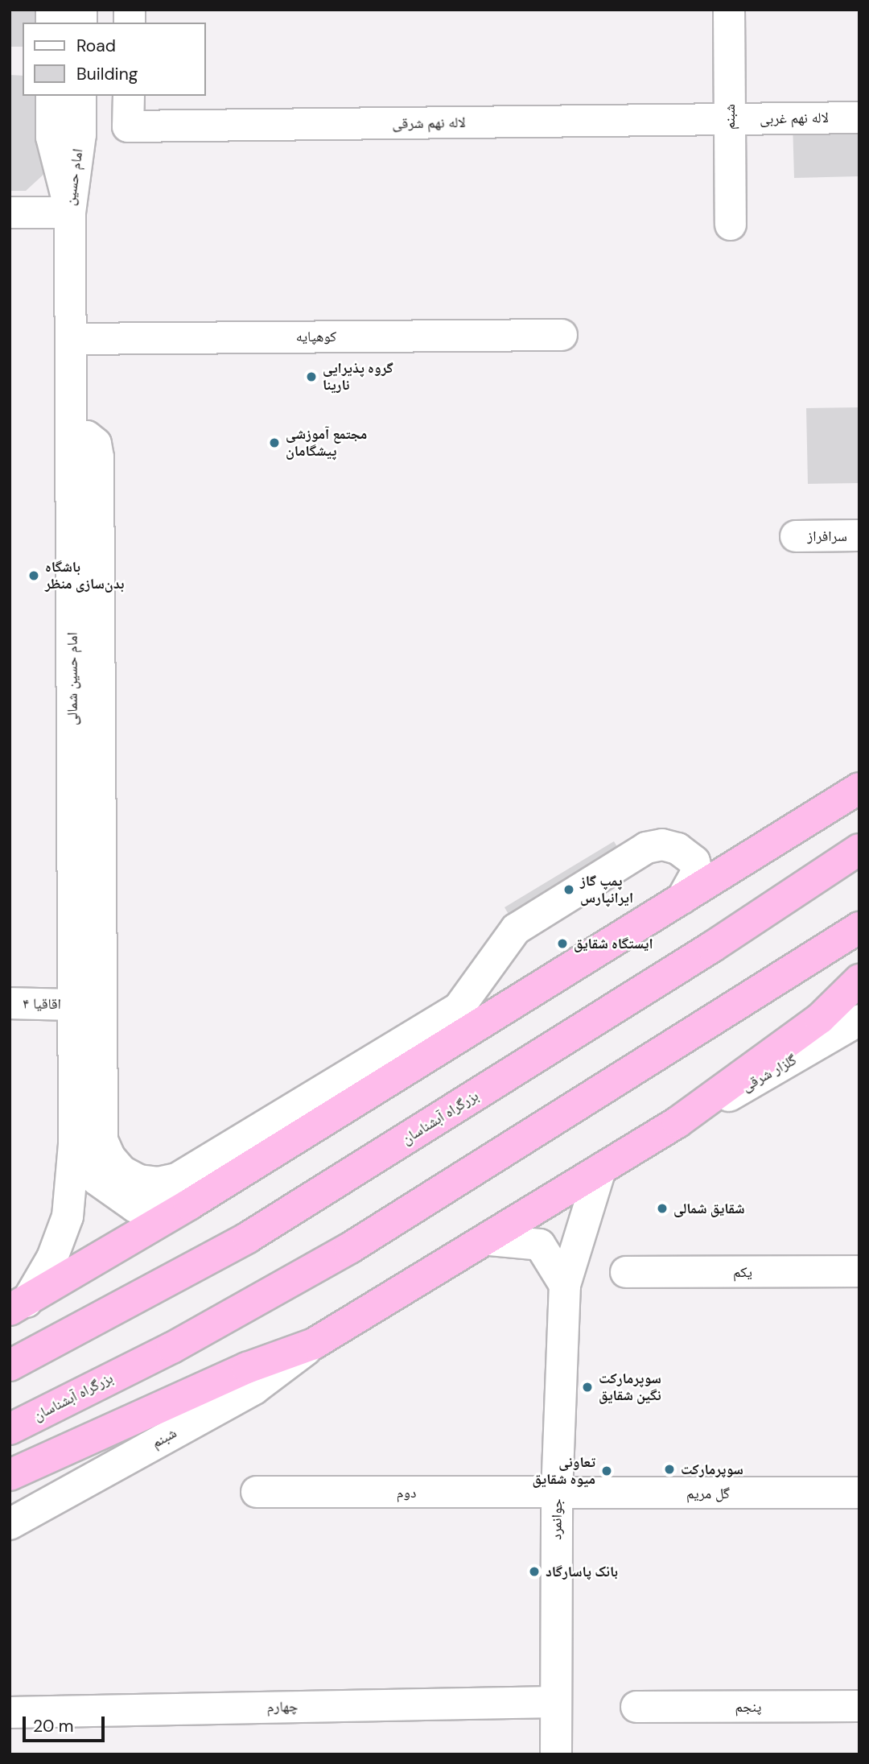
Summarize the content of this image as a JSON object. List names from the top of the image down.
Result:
{
  "streets": {
    "highway": ["بزرگراه آبشناسان"],
    "street": [
      "شبنم",
      "لاله نهم غربی",
      "لاله نهم شرقی",
      "امام حسین",
      "کوهپایه",
      "سرافراز",
      "امام حسین شمالی",
      "اقاقیا ۴",
      "گلزار شرقی",
      "یکم",
      "دوم",
      "گل مریم",
      "جوانمرد",
      "چهارم",
      "پنجم"
    ]
  },
  "crossings": [
    ["شبنم", "لاله نهم غربی"],
    ["شبنم", "لاله نهم شرقی"],
    ["لاله نهم غربی", "لاله نهم شرقی"],
    ["امام حسین", "امام حسین شمالی"],
    ["کوهپایه", "امام حسین شمالی"],
    ["امام حسین شمالی", "اقاقیا ۴"],
    ["دوم", "گل مریم"],
    ["دوم", "جوانمرد"],
    ["گل مریم", "جوانمرد"],
    ["جوانمرد", "چهارم"]
  ],
  "places": [
    "گروه پذیرایی نارینا",
    "مجتمع آموزشی پیشگامان",
    "باشگاه بدن‌سازی منظر",
    "پمپ گاز ایرانپارس",
    "ایستگاه شقایق",
    "شقایق شمالی",
    "سوپرمارکت نگین شقایق",
    "سوپرمارکت",
    "تعاونی میوه شقایق",
    "بانک پاسارگاد"
  ],
  "legend": ["Road", "Building"],
  "scale_bar": "20 m"
}
